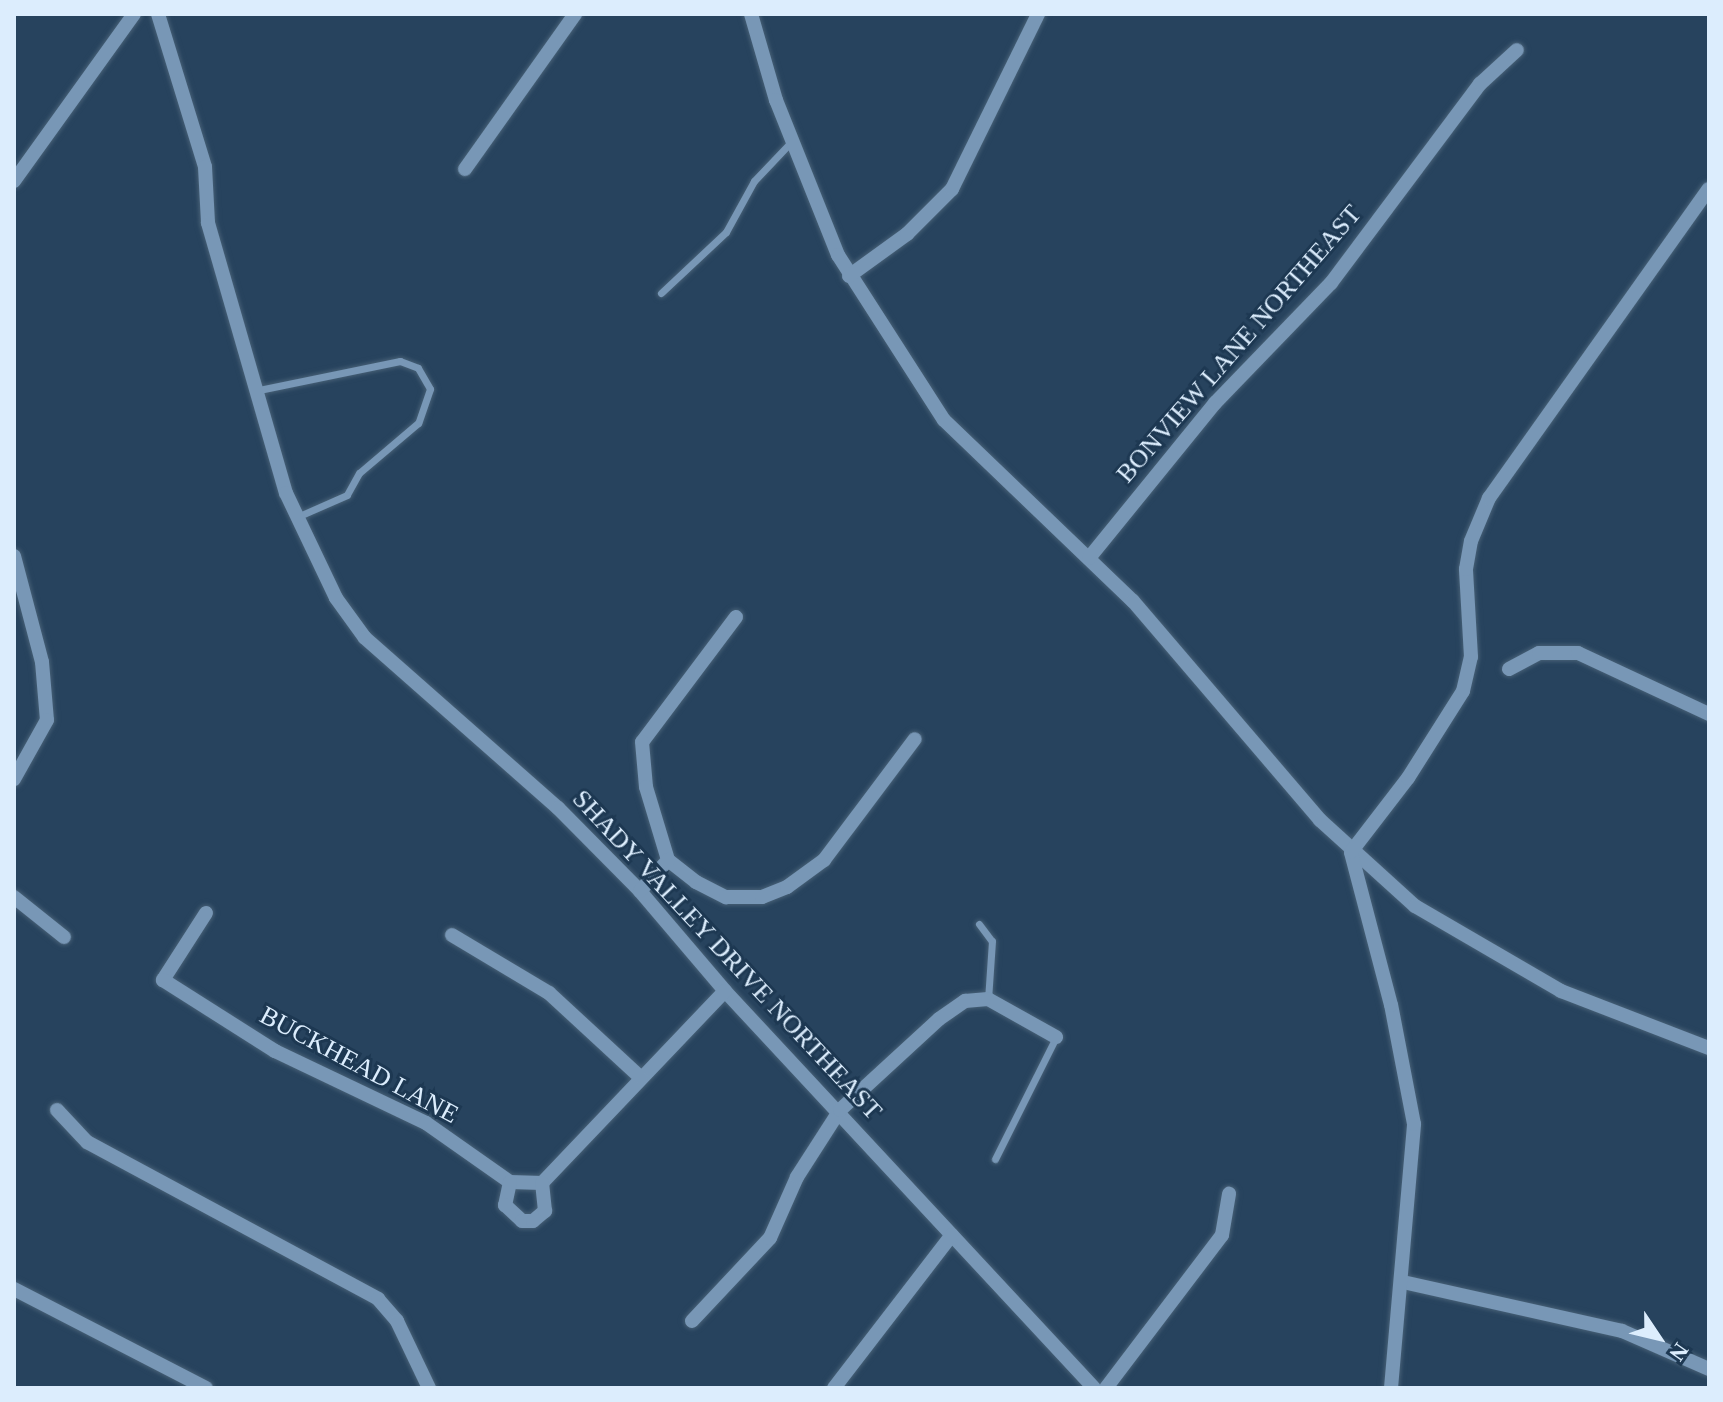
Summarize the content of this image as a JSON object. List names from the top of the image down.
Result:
{
  "streets": {
    "street": ["BONVIEW LANE NORTHEAST", "SHADY VALLEY DRIVE NORTHEAST", "BUCKHEAD LANE"]
  },
  "north": "bottom right"
}
